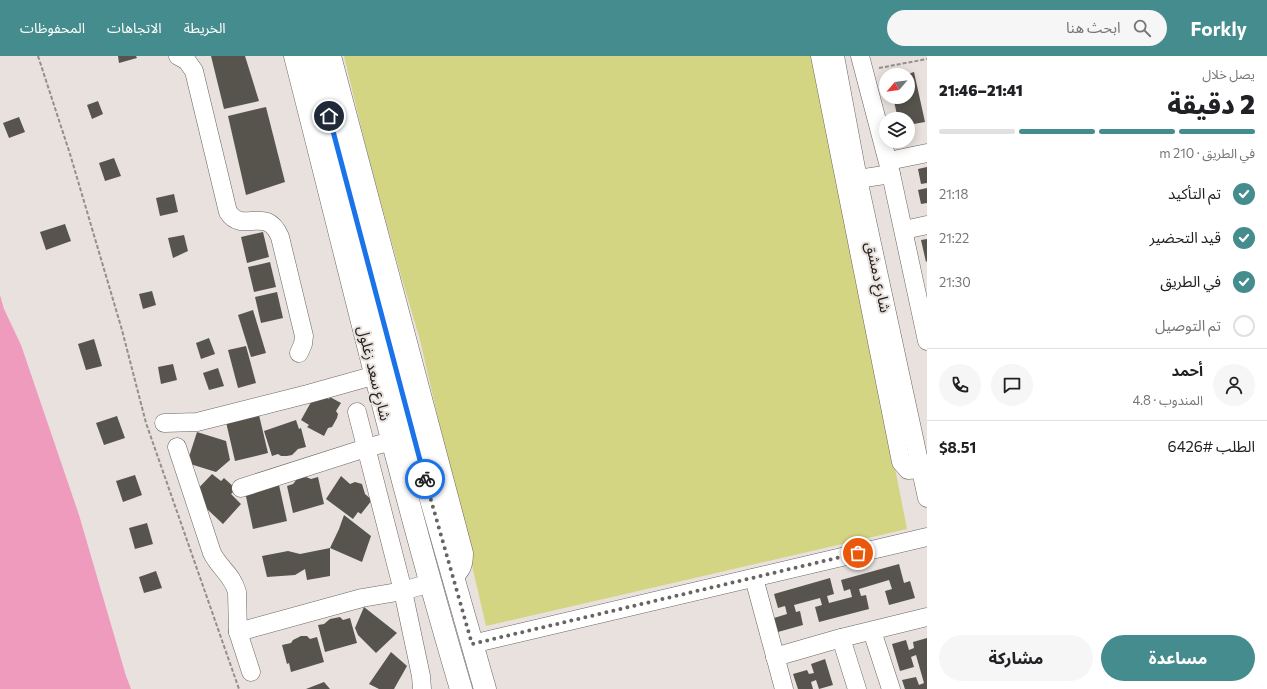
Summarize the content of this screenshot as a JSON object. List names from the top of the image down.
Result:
{
  "streets": {
    "main road": ["شارع سعد زغلول"],
    "street": ["شارع دمشق"]
  },
  "north": "bottom left",
  "page": {
    "header": "Forkly",
    "search": "ابحث هنا",
    "nav": ["الخريطة", "الاتجاهات", "المحفوظات"],
    "heading": ["2 دقيقة", "يصل خلال", "21:41–21:46"],
    "panel": [
      "أحمد",
      "المندوب · 4.8",
      "الطلب #6426",
      "$8.51"
    ],
    "bar": "في الطريق · 210 m",
    "list": [
      ["تم التأكيد", "21:18"],
      ["قيد التحضير", "21:22"],
      ["في الطريق", "21:30"],
      "تم التوصيل"
    ],
    "buttons": ["مساعدة", "مشاركة"]
  }
}
